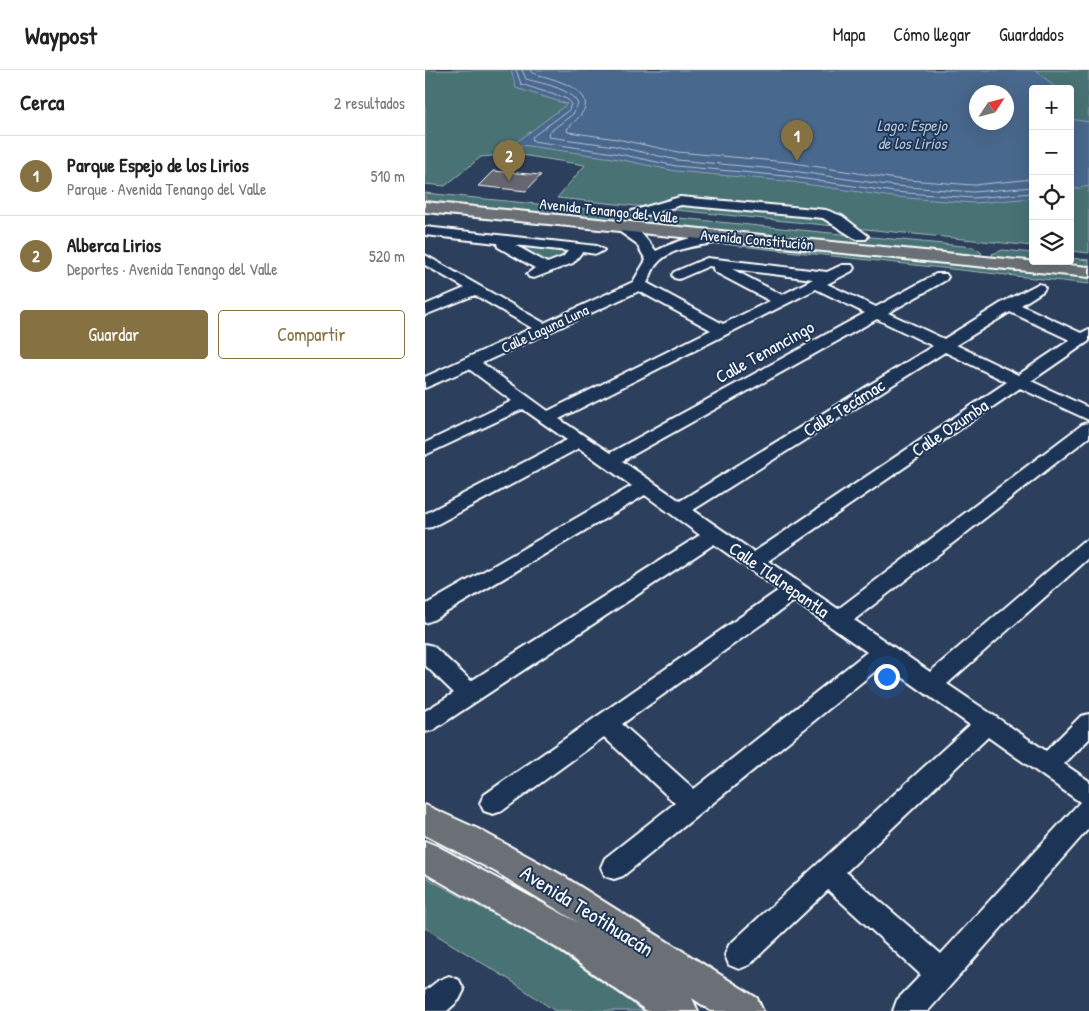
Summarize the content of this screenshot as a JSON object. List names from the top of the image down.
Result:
{
  "streets": {
    "main road": ["Avenida Tenango del Valle", "Avenida Constitución", "Avenida Teotihuacán"],
    "street": [
      "Calle Laguna Luna",
      "Calle Tenancingo",
      "Calle Tecámac",
      "Calle Ozumba",
      "Calle Tlalnepantla"
    ]
  },
  "crossings": [
    ["Avenida Tenango del Valle", "Avenida Constitución"],
    ["Calle Laguna Luna", "Calle Tlalnepantla"],
    ["Calle Tenancingo", "Calle Tlalnepantla"],
    ["Calle Tecámac", "Calle Ozumba"],
    ["Calle Tecámac", "Calle Tlalnepantla"],
    ["Calle Ozumba", "Calle Tlalnepantla"]
  ],
  "water": ["Lago: Espejo de los Lirios"],
  "north": "top right",
  "page": {
    "header": "Waypost",
    "nav": ["Mapa", "Cómo llegar", "Guardados"],
    "heading": ["Cerca", "2 resultados"],
    "map_buttons": ["+", "−"],
    "pins": ["1", "2"],
    "list": [
      {
        "mark": "1",
        "name": "Parque Espejo de los Lirios",
        "note": "Parque · Avenida Tenango del Valle",
        "value": "510 m"
      },
      {
        "mark": "2",
        "name": "Alberca Lirios",
        "note": "Deportes · Avenida Tenango del Valle",
        "value": "520 m"
      }
    ],
    "buttons": ["Guardar", "Compartir"]
  }
}
